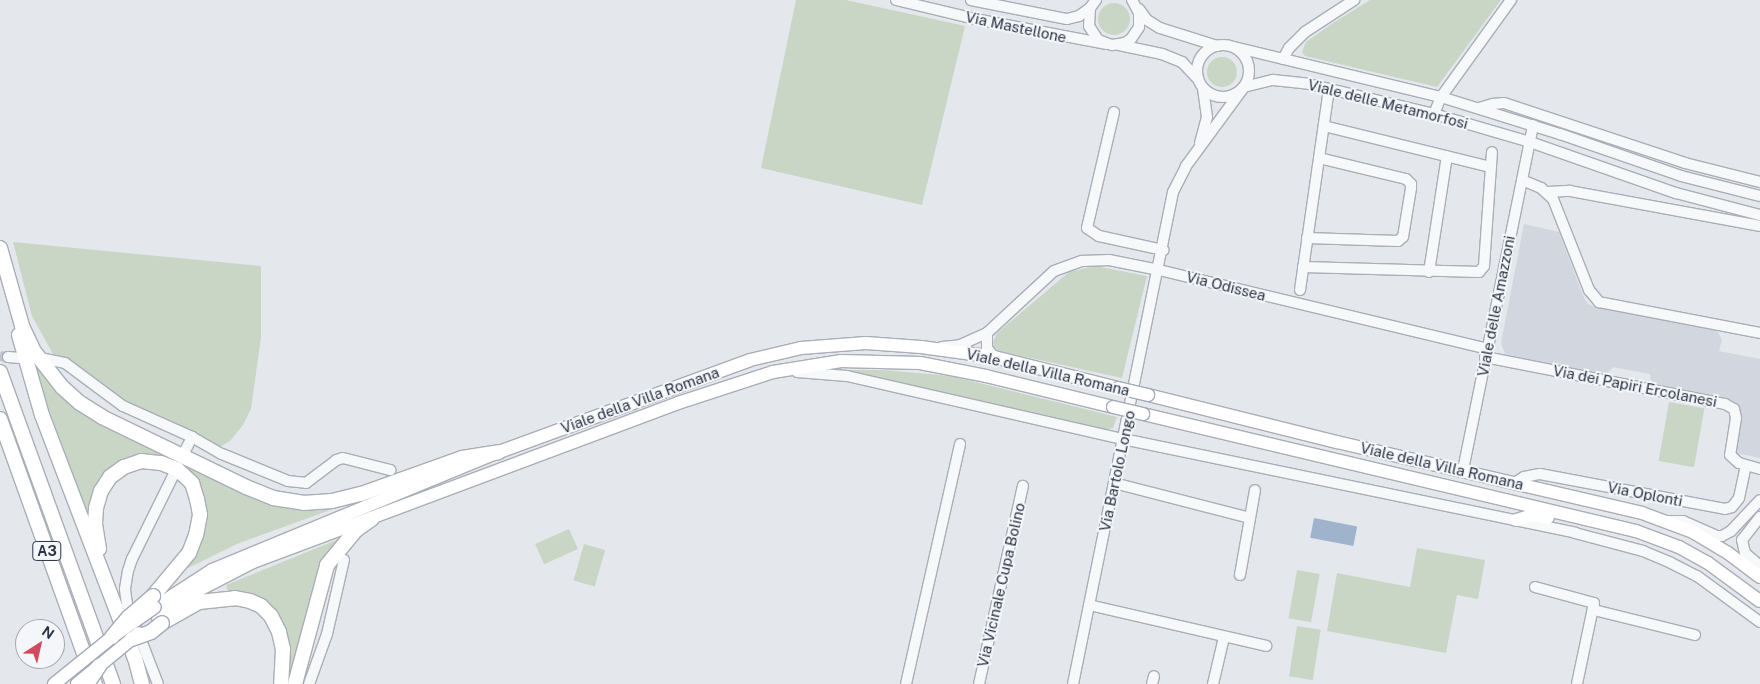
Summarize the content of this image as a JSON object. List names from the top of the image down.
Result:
{
  "streets": {
    "highway": ["A3"],
    "main road": ["Viale della Villa Romana"],
    "street": [
      "Via Mastellone",
      "Viale delle Metamorfosi",
      "Via Odissea",
      "Viale delle Amazzoni",
      "Via dei Papiri Ercolanesi",
      "Via Bartolo Longo",
      "Via Oplonti",
      "Via Vicinale Cupa Bolino"
    ]
  },
  "crossings": [
    ["Viale delle Metamorfosi", "Viale delle Amazzoni"],
    ["Viale delle Metamorfosi", "Via Bartolo Longo"],
    ["Via Odissea", "Viale delle Amazzoni"],
    ["Via Odissea", "Viale della Villa Romana"],
    ["Via Odissea", "Via dei Papiri Ercolanesi"],
    ["Via Odissea", "Via Bartolo Longo"],
    ["Viale delle Amazzoni", "Viale della Villa Romana"],
    ["Viale delle Amazzoni", "Via dei Papiri Ercolanesi"],
    ["Viale della Villa Romana", "Via Bartolo Longo"],
    ["Viale della Villa Romana", "Via Oplonti"],
    ["Via dei Papiri Ercolanesi", "Via Oplonti"]
  ],
  "north": "top right"
}
